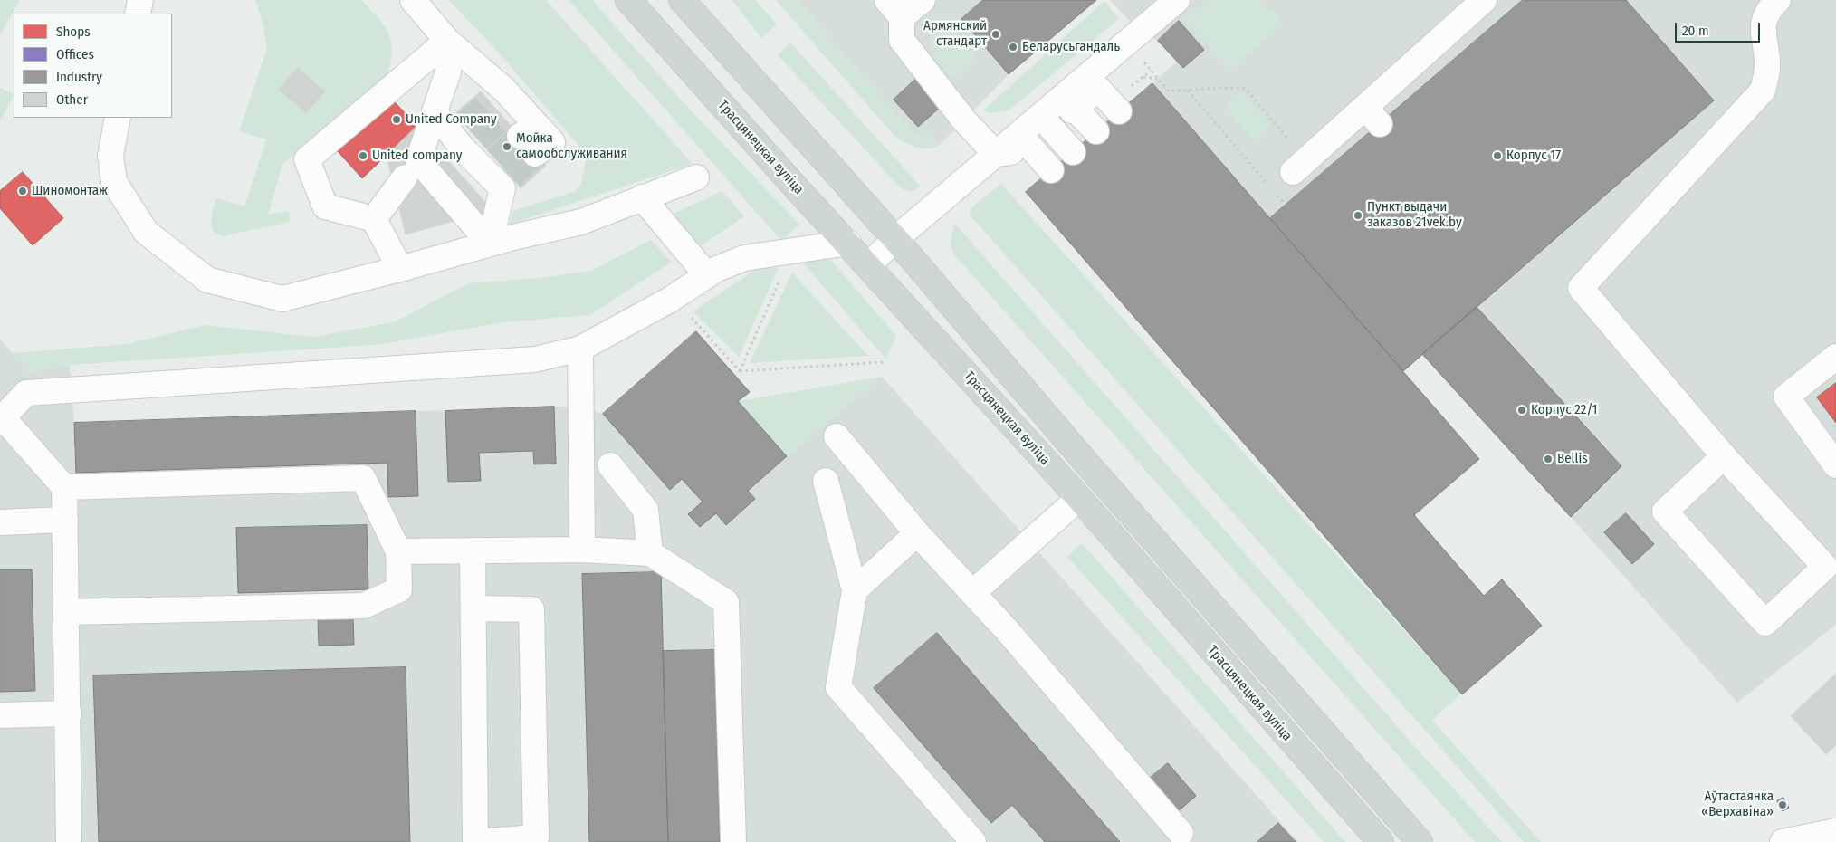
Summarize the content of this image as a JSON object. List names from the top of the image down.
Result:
{
  "streets": {
    "main road": ["Трасцянецкая вуліца"]
  },
  "places": [
    "Армянский стандарт",
    "Беларусьгандаль",
    "United Company",
    "Мойка самообслуживания",
    "United company",
    "Корпус 17",
    "Шиномонтаж",
    "Пункт выдачи заказов 21vek.by",
    "Корпус 22/1",
    "Bellis",
    "Аўтастаянка «Верхавіна»"
  ],
  "legend": [
    "Shops",
    "Offices",
    "Industry",
    "Other"
  ],
  "scale_bar": "20 m"
}
